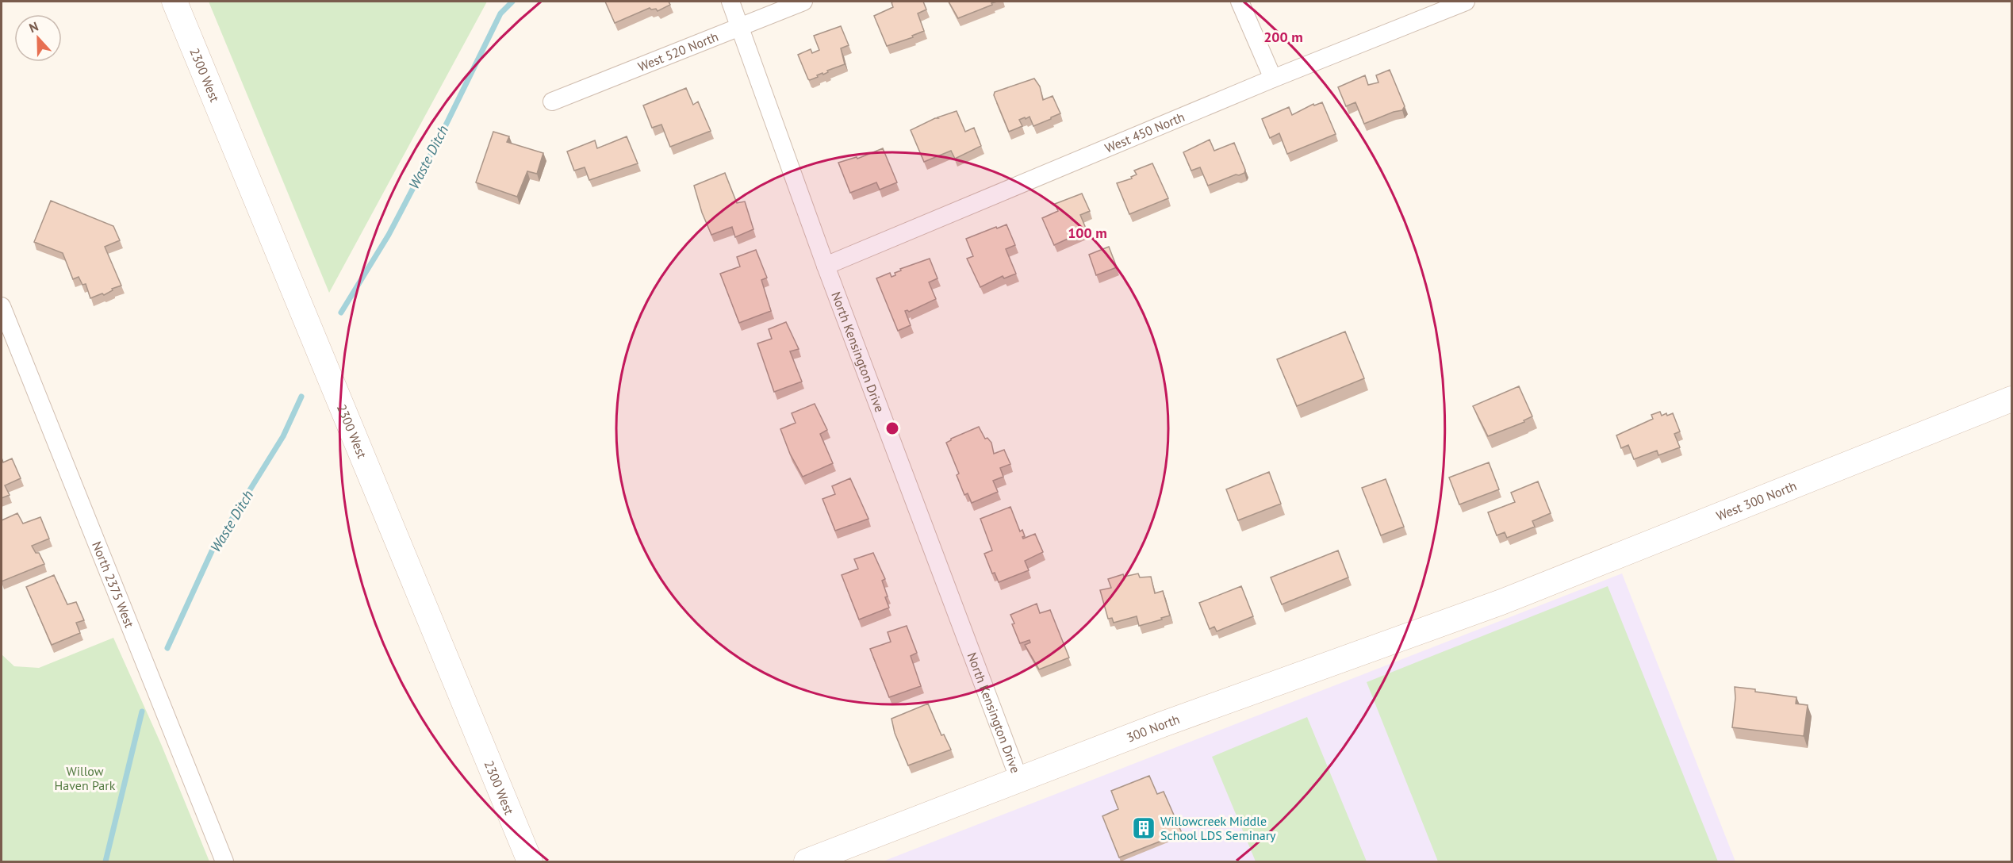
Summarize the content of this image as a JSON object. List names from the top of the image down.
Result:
{
  "streets": {
    "street": [
      "West 520 North",
      "2300 West",
      "West 450 North",
      "North Kensington Drive",
      "West 300 North",
      "North 2375 West",
      "300 North"
    ]
  },
  "crossings": [
    ["West 520 North", "North Kensington Drive"],
    ["West 450 North", "North Kensington Drive"],
    ["North Kensington Drive", "300 North"],
    ["West 300 North", "300 North"]
  ],
  "water": ["Waste Ditch"],
  "parks": ["Willow Haven Park"],
  "places": {
    "building": ["Willowcreek Middle School LDS Seminary"]
  },
  "north": "top",
  "rings": ["200 m", "100 m"]
}
